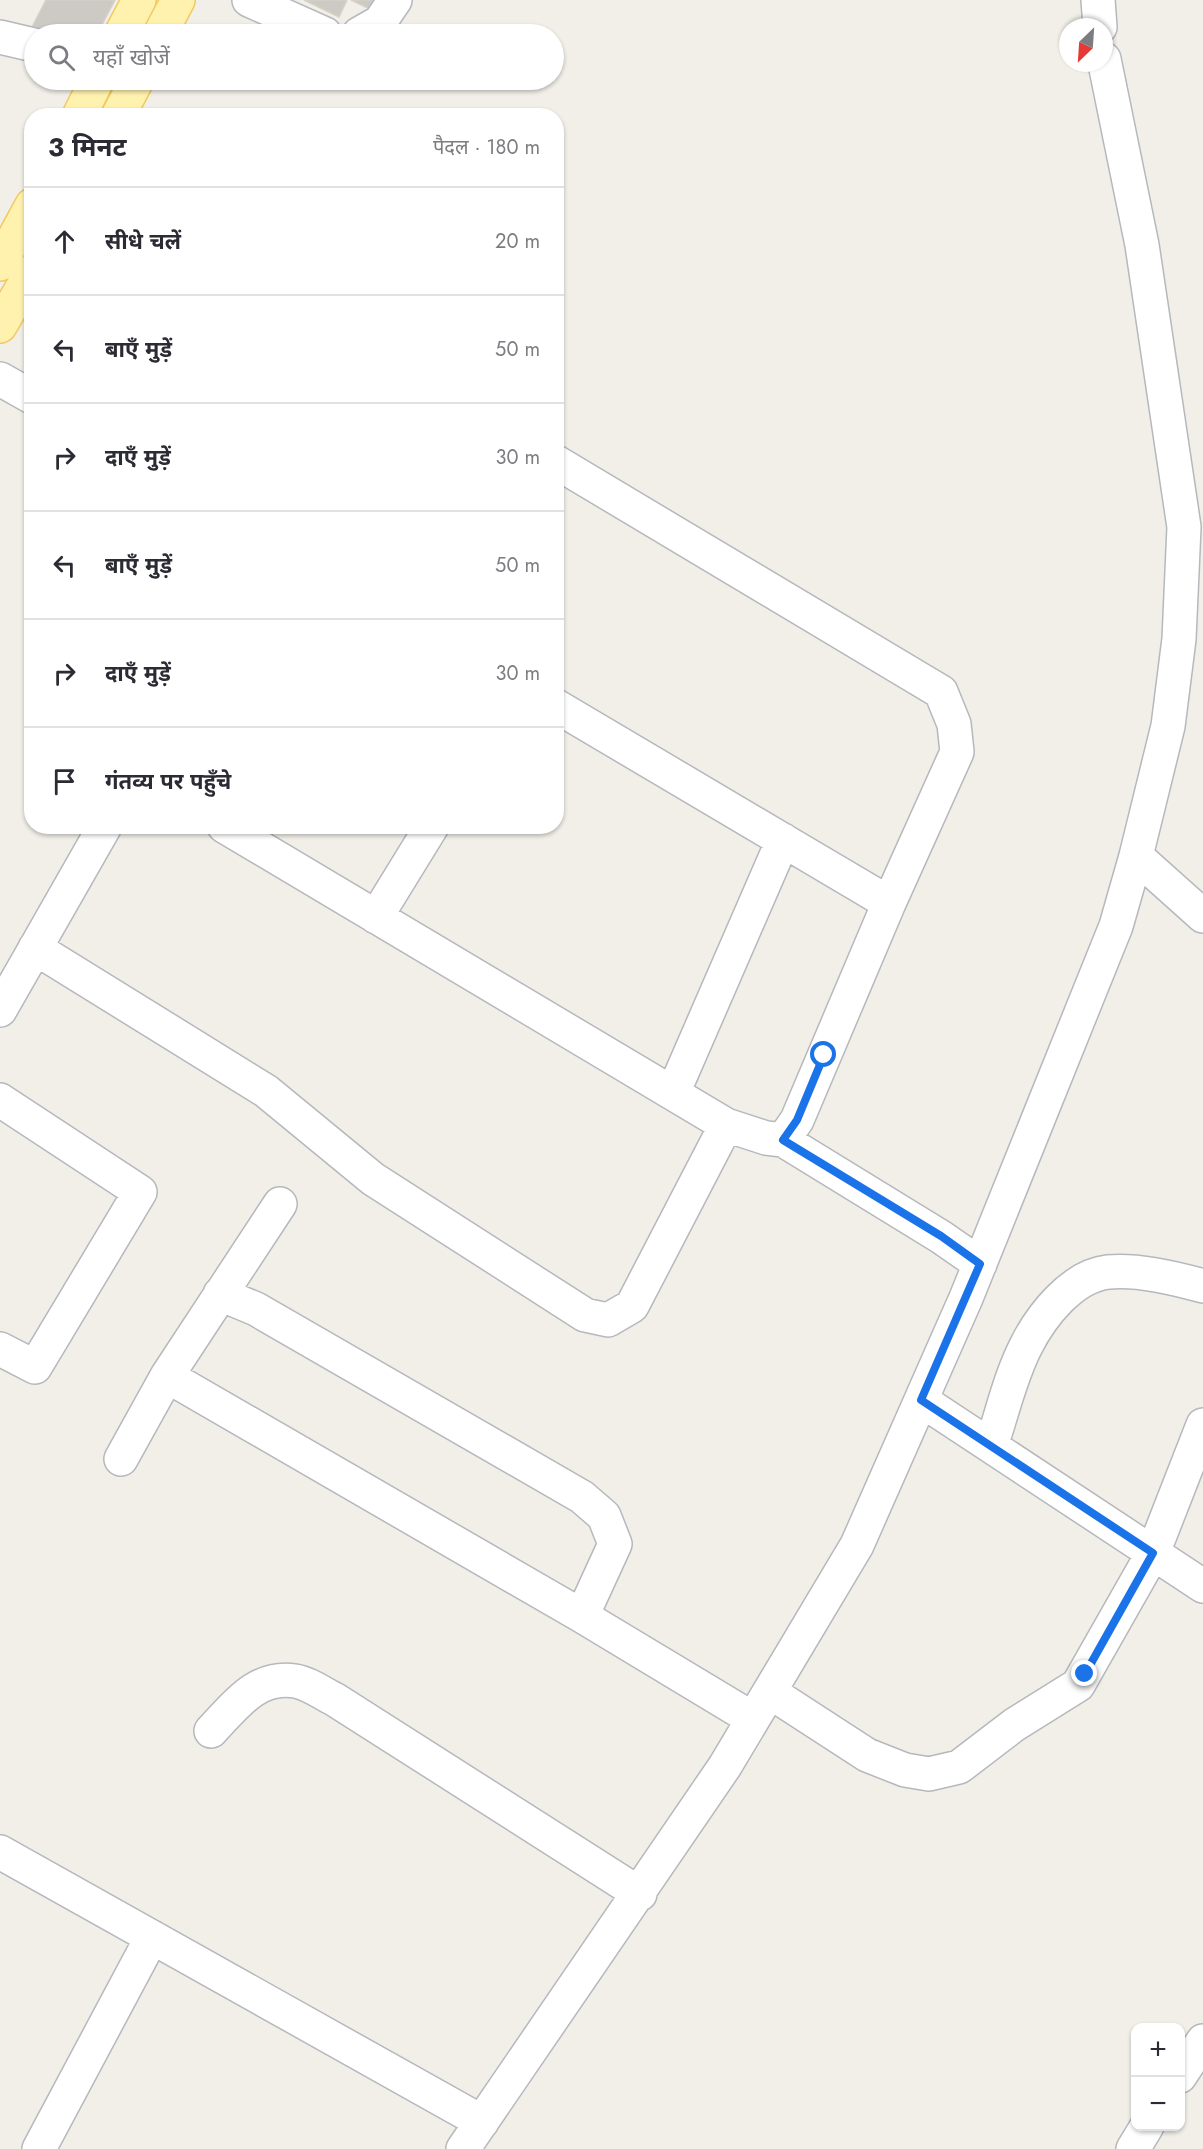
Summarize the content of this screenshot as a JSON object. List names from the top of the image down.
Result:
{
  "north": "bottom left",
  "page": {
    "search": "यहाँ खोजें",
    "heading": ["3 मिनट", "पैदल · 180 m"],
    "list": [
      ["सीधे चलें", "20 m"],
      ["बाएँ मुड़ें", "50 m"],
      ["दाएँ मुड़ें", "30 m"],
      ["बाएँ मुड़ें", "50 m"],
      ["दाएँ मुड़ें", "30 m"],
      "गंतव्य पर पहुँचे"
    ],
    "map_buttons": ["+", "−"]
  }
}
